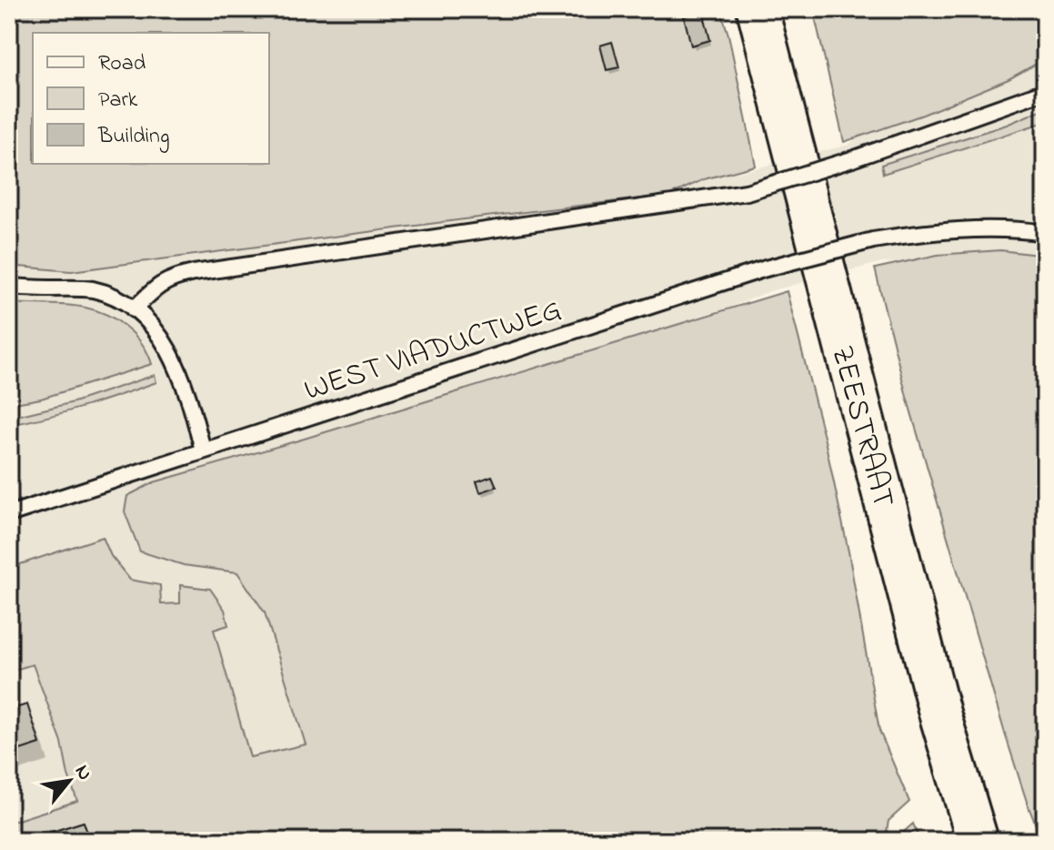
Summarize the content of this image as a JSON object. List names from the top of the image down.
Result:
{
  "streets": {
    "main road": ["ZEESTRAAT"],
    "lane": ["WEST VIADUCTWEG"]
  },
  "legend": ["Road", "Park", "Building"],
  "north": "top right"
}
